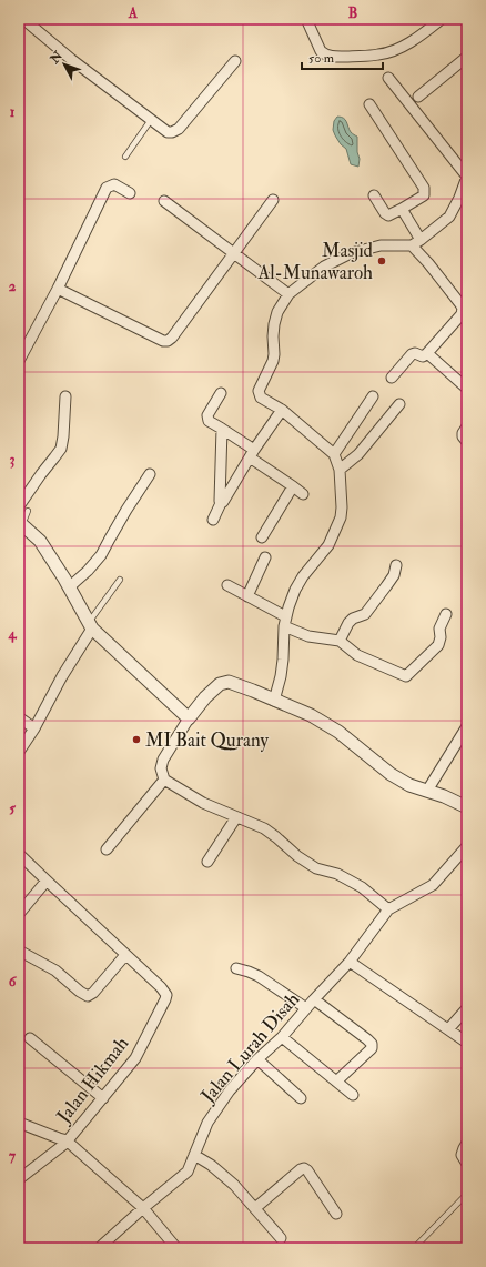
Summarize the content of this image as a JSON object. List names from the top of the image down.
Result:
{
  "streets": {
    "street": ["Jalan Lurah Disah", "Jalan Hikmah"]
  },
  "places": ["Masjid Al-Munawaroh", "MI Bait Qurany"],
  "scale_bar": "50 m",
  "north": "top left",
  "grid": {
    "columns": ["A", "B"],
    "rows": [
      "1",
      "2",
      "3",
      "4",
      "5",
      "6",
      "7"
    ]
  }
}
